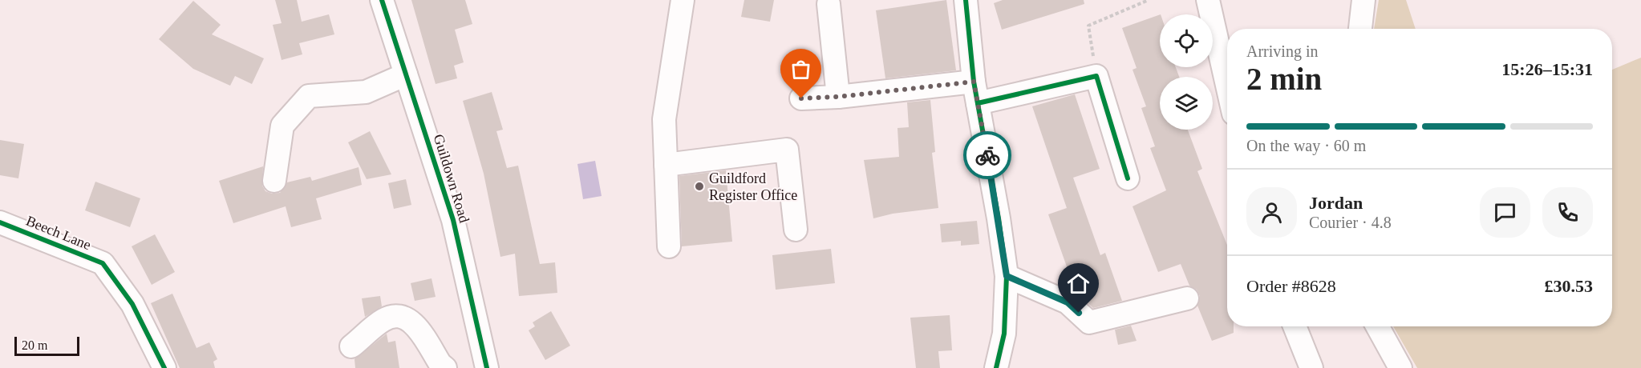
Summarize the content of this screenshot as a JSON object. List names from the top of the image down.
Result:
{
  "streets": {
    "street": ["Guildown Road", "Beech Lane"]
  },
  "places": ["Guildford Register Office"],
  "scale_bar": "20 m",
  "page": {
    "heading": ["2 min", "Arriving in", "15:26–15:31"],
    "panel": [
      "Jordan",
      "Courier · 4.8",
      "Order #8628",
      "£30.53"
    ],
    "bar": "On the way · 60 m",
    "scale": "20 m"
  }
}
